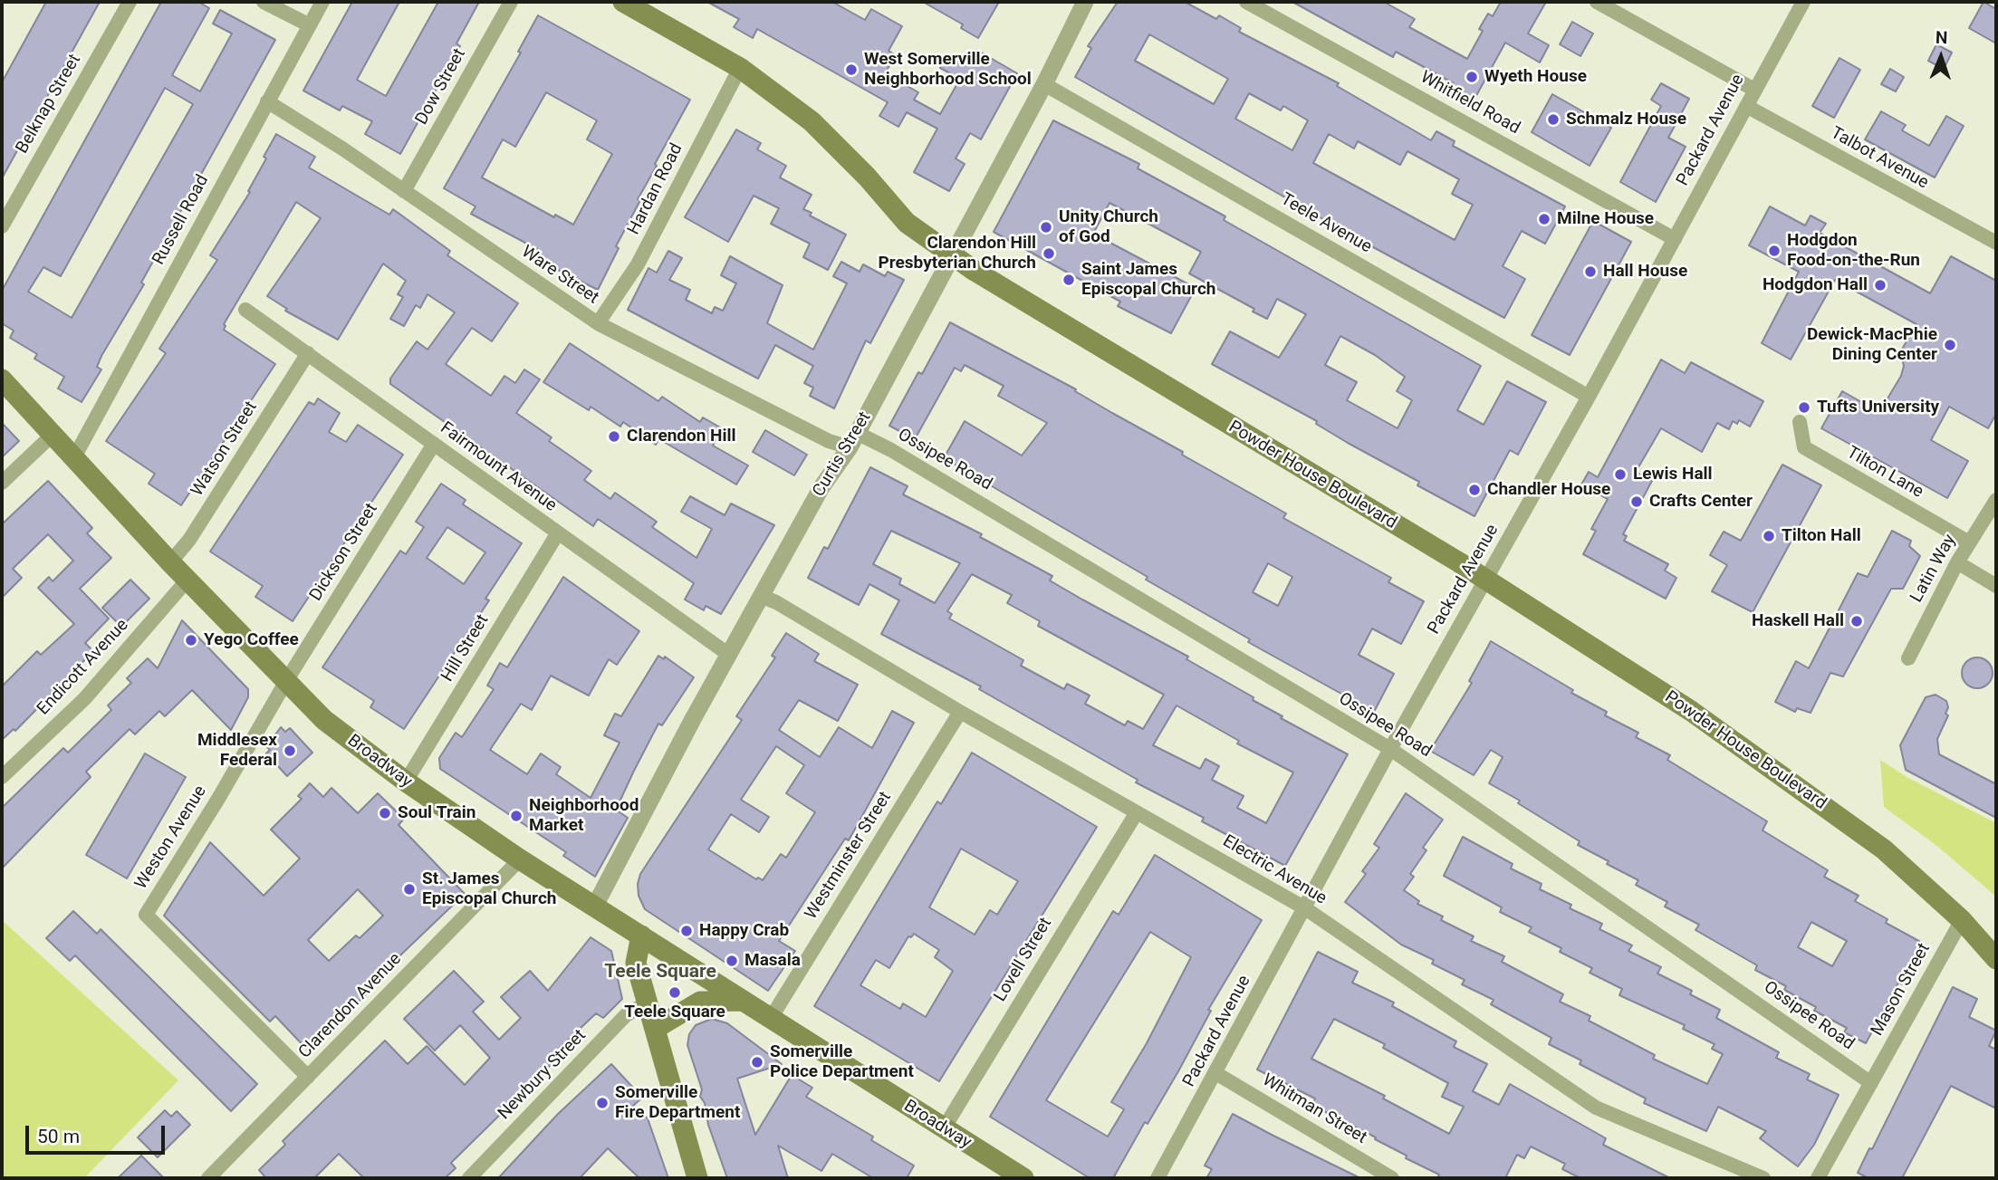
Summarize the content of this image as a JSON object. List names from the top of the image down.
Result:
{
  "streets": {
    "main road": ["Powder House Boulevard", "Broadway"],
    "street": [
      "Dow Street",
      "Whitfield Road",
      "Belknap Street",
      "Packard Avenue",
      "Talbot Avenue",
      "Hardan Road",
      "Russell Road",
      "Teele Avenue",
      "Ware Street",
      "Watson Street",
      "Curtis Street",
      "Ossipee Road",
      "Fairmount Avenue",
      "Tilton Lane",
      "Dickson Street",
      "Latin Way",
      "Hill Street",
      "Endicott Avenue",
      "Weston Avenue",
      "Westminster Street",
      "Electric Avenue",
      "Lovell Street",
      "Mason Street",
      "Clarendon Avenue",
      "Newbury Street",
      "Whitman Street"
    ]
  },
  "crossings": [
    ["Dow Street", "Ware Street"],
    ["Whitfield Road", "Packard Avenue"],
    ["Packard Avenue", "Talbot Avenue"],
    ["Packard Avenue", "Teele Avenue"],
    ["Packard Avenue", "Ossipee Road"],
    ["Packard Avenue", "Powder House Boulevard"],
    ["Packard Avenue", "Electric Avenue"],
    ["Packard Avenue", "Whitman Street"],
    ["Hardan Road", "Ware Street"],
    ["Hardan Road", "Powder House Boulevard"],
    ["Russell Road", "Ware Street"],
    ["Russell Road", "Broadway"],
    ["Teele Avenue", "Curtis Street"],
    ["Ware Street", "Curtis Street"],
    ["Ware Street", "Ossipee Road"],
    ["Watson Street", "Fairmount Avenue"],
    ["Watson Street", "Broadway"],
    ["Curtis Street", "Ossipee Road"],
    ["Curtis Street", "Fairmount Avenue"],
    ["Curtis Street", "Powder House Boulevard"],
    ["Curtis Street", "Broadway"],
    ["Curtis Street", "Electric Avenue"],
    ["Ossipee Road", "Mason Street"],
    ["Fairmount Avenue", "Dickson Street"],
    ["Fairmount Avenue", "Hill Street"],
    ["Tilton Lane", "Latin Way"],
    ["Powder House Boulevard", "Mason Street"],
    ["Dickson Street", "Broadway"],
    ["Dickson Street", "Weston Avenue"],
    ["Hill Street", "Broadway"],
    ["Endicott Avenue", "Broadway"],
    ["Broadway", "Weston Avenue"],
    ["Broadway", "Westminster Street"],
    ["Broadway", "Lovell Street"],
    ["Broadway", "Clarendon Avenue"],
    ["Weston Avenue", "Clarendon Avenue"],
    ["Westminster Street", "Electric Avenue"],
    ["Electric Avenue", "Lovell Street"]
  ],
  "districts": ["Teele Square"],
  "places": [
    "West Somerville Neighborhood School",
    "Wyeth House",
    "Schmalz House",
    "Milne House",
    "Unity Church of God",
    "Hodgdon Food-on-the-Run",
    "Clarendon Hill Presbyterian Church",
    "Hall House",
    "Saint James Episcopal Church",
    "Hodgdon Hall",
    "Dewick-MacPhie Dining Center",
    "Tufts University",
    "Clarendon Hill",
    "Lewis Hall",
    "Chandler House",
    "Crafts Center",
    "Tilton Hall",
    "Haskell Hall",
    "Yego Coffee",
    "Middlesex Federal",
    "Soul Train",
    "Neighborhood Market",
    "St. James Episcopal Church",
    "Happy Crab",
    "Masala",
    "Teele Square",
    "Somerville Police Department",
    "Somerville Fire Department"
  ],
  "scale_bar": "50 m",
  "north": "top"
}
